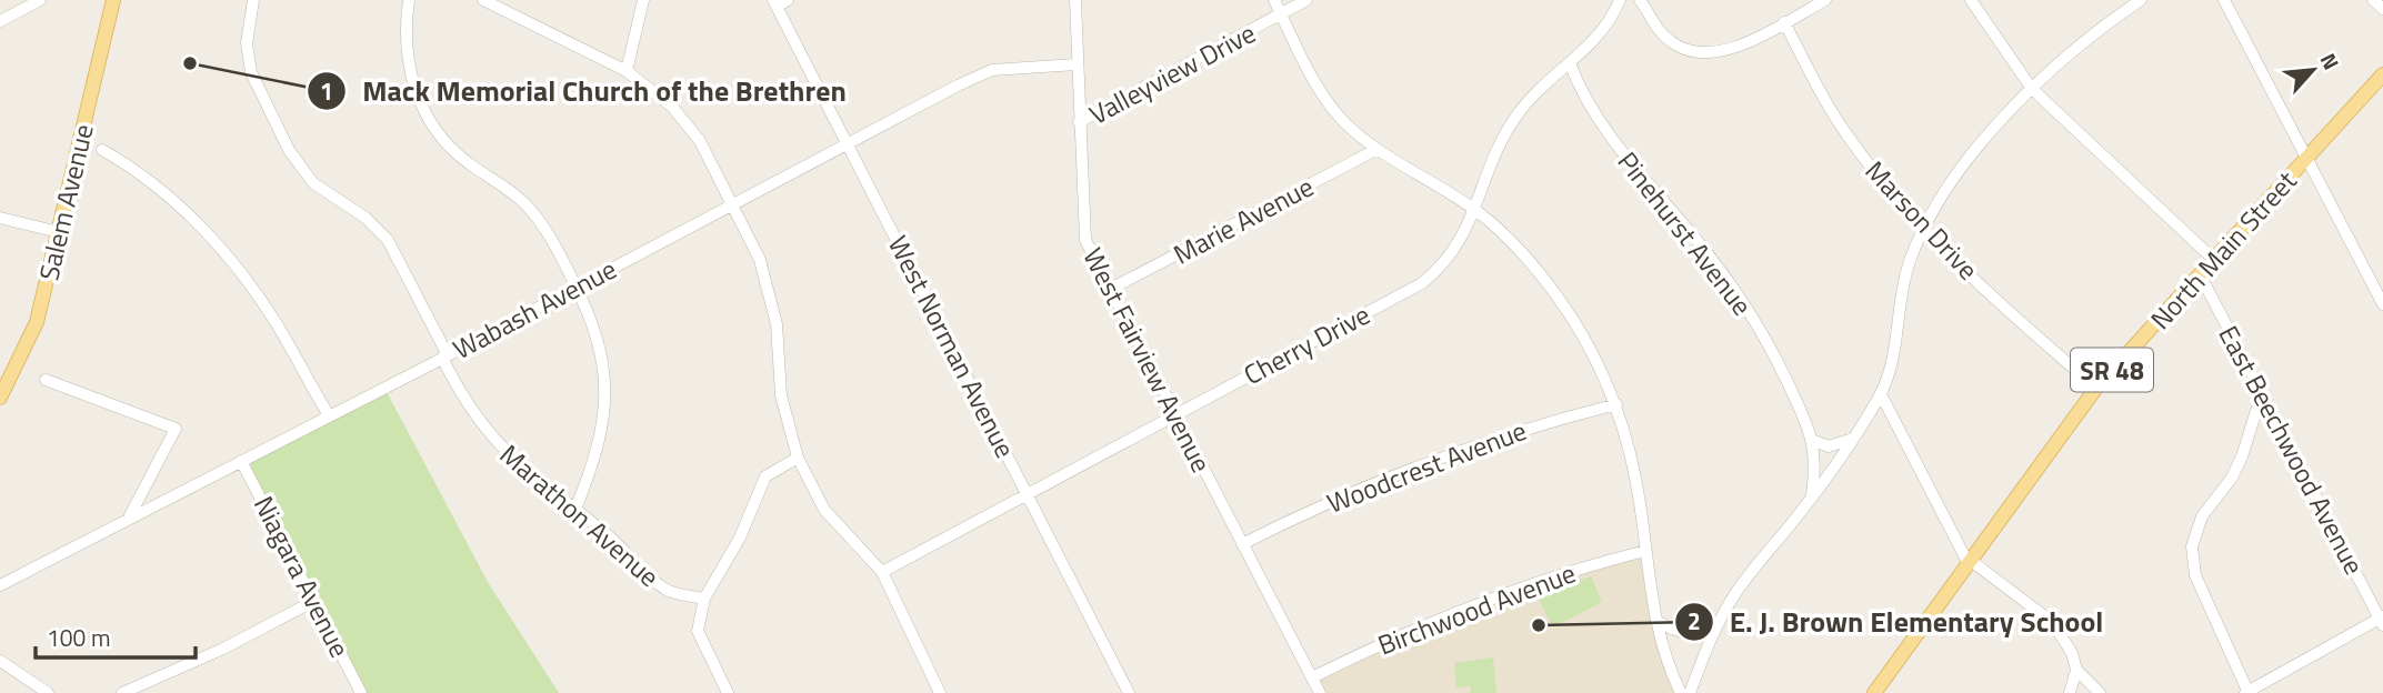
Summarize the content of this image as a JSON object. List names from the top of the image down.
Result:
{
  "streets": {
    "main road": ["Salem Avenue", "North Main Street", "SR 48"],
    "street": [
      "Valleyview Drive",
      "Marie Avenue",
      "Marson Drive",
      "Pinehurst Avenue",
      "Wabash Avenue",
      "Cherry Drive",
      "West Norman Avenue",
      "West Fairview Avenue",
      "East Beechwood Avenue",
      "Woodcrest Avenue",
      "Marathon Avenue",
      "Niagara Avenue",
      "Birchwood Avenue"
    ]
  },
  "crossings": [
    ["Valleyview Drive", "West Fairview Avenue"],
    ["Marie Avenue", "West Fairview Avenue"],
    ["Marson Drive", "North Main Street"],
    ["Pinehurst Avenue", "Cherry Drive"],
    ["North Main Street", "East Beechwood Avenue"],
    ["Wabash Avenue", "West Norman Avenue"],
    ["Wabash Avenue", "West Fairview Avenue"],
    ["Wabash Avenue", "Marathon Avenue"],
    ["Wabash Avenue", "Niagara Avenue"],
    ["Cherry Drive", "West Norman Avenue"],
    ["Cherry Drive", "West Fairview Avenue"],
    ["West Fairview Avenue", "Woodcrest Avenue"],
    ["West Fairview Avenue", "Birchwood Avenue"]
  ],
  "places": ["Mack Memorial Church of the Brethren", "E. J. Brown Elementary School"],
  "scale_bar": "100 m",
  "north": "top right"
}
